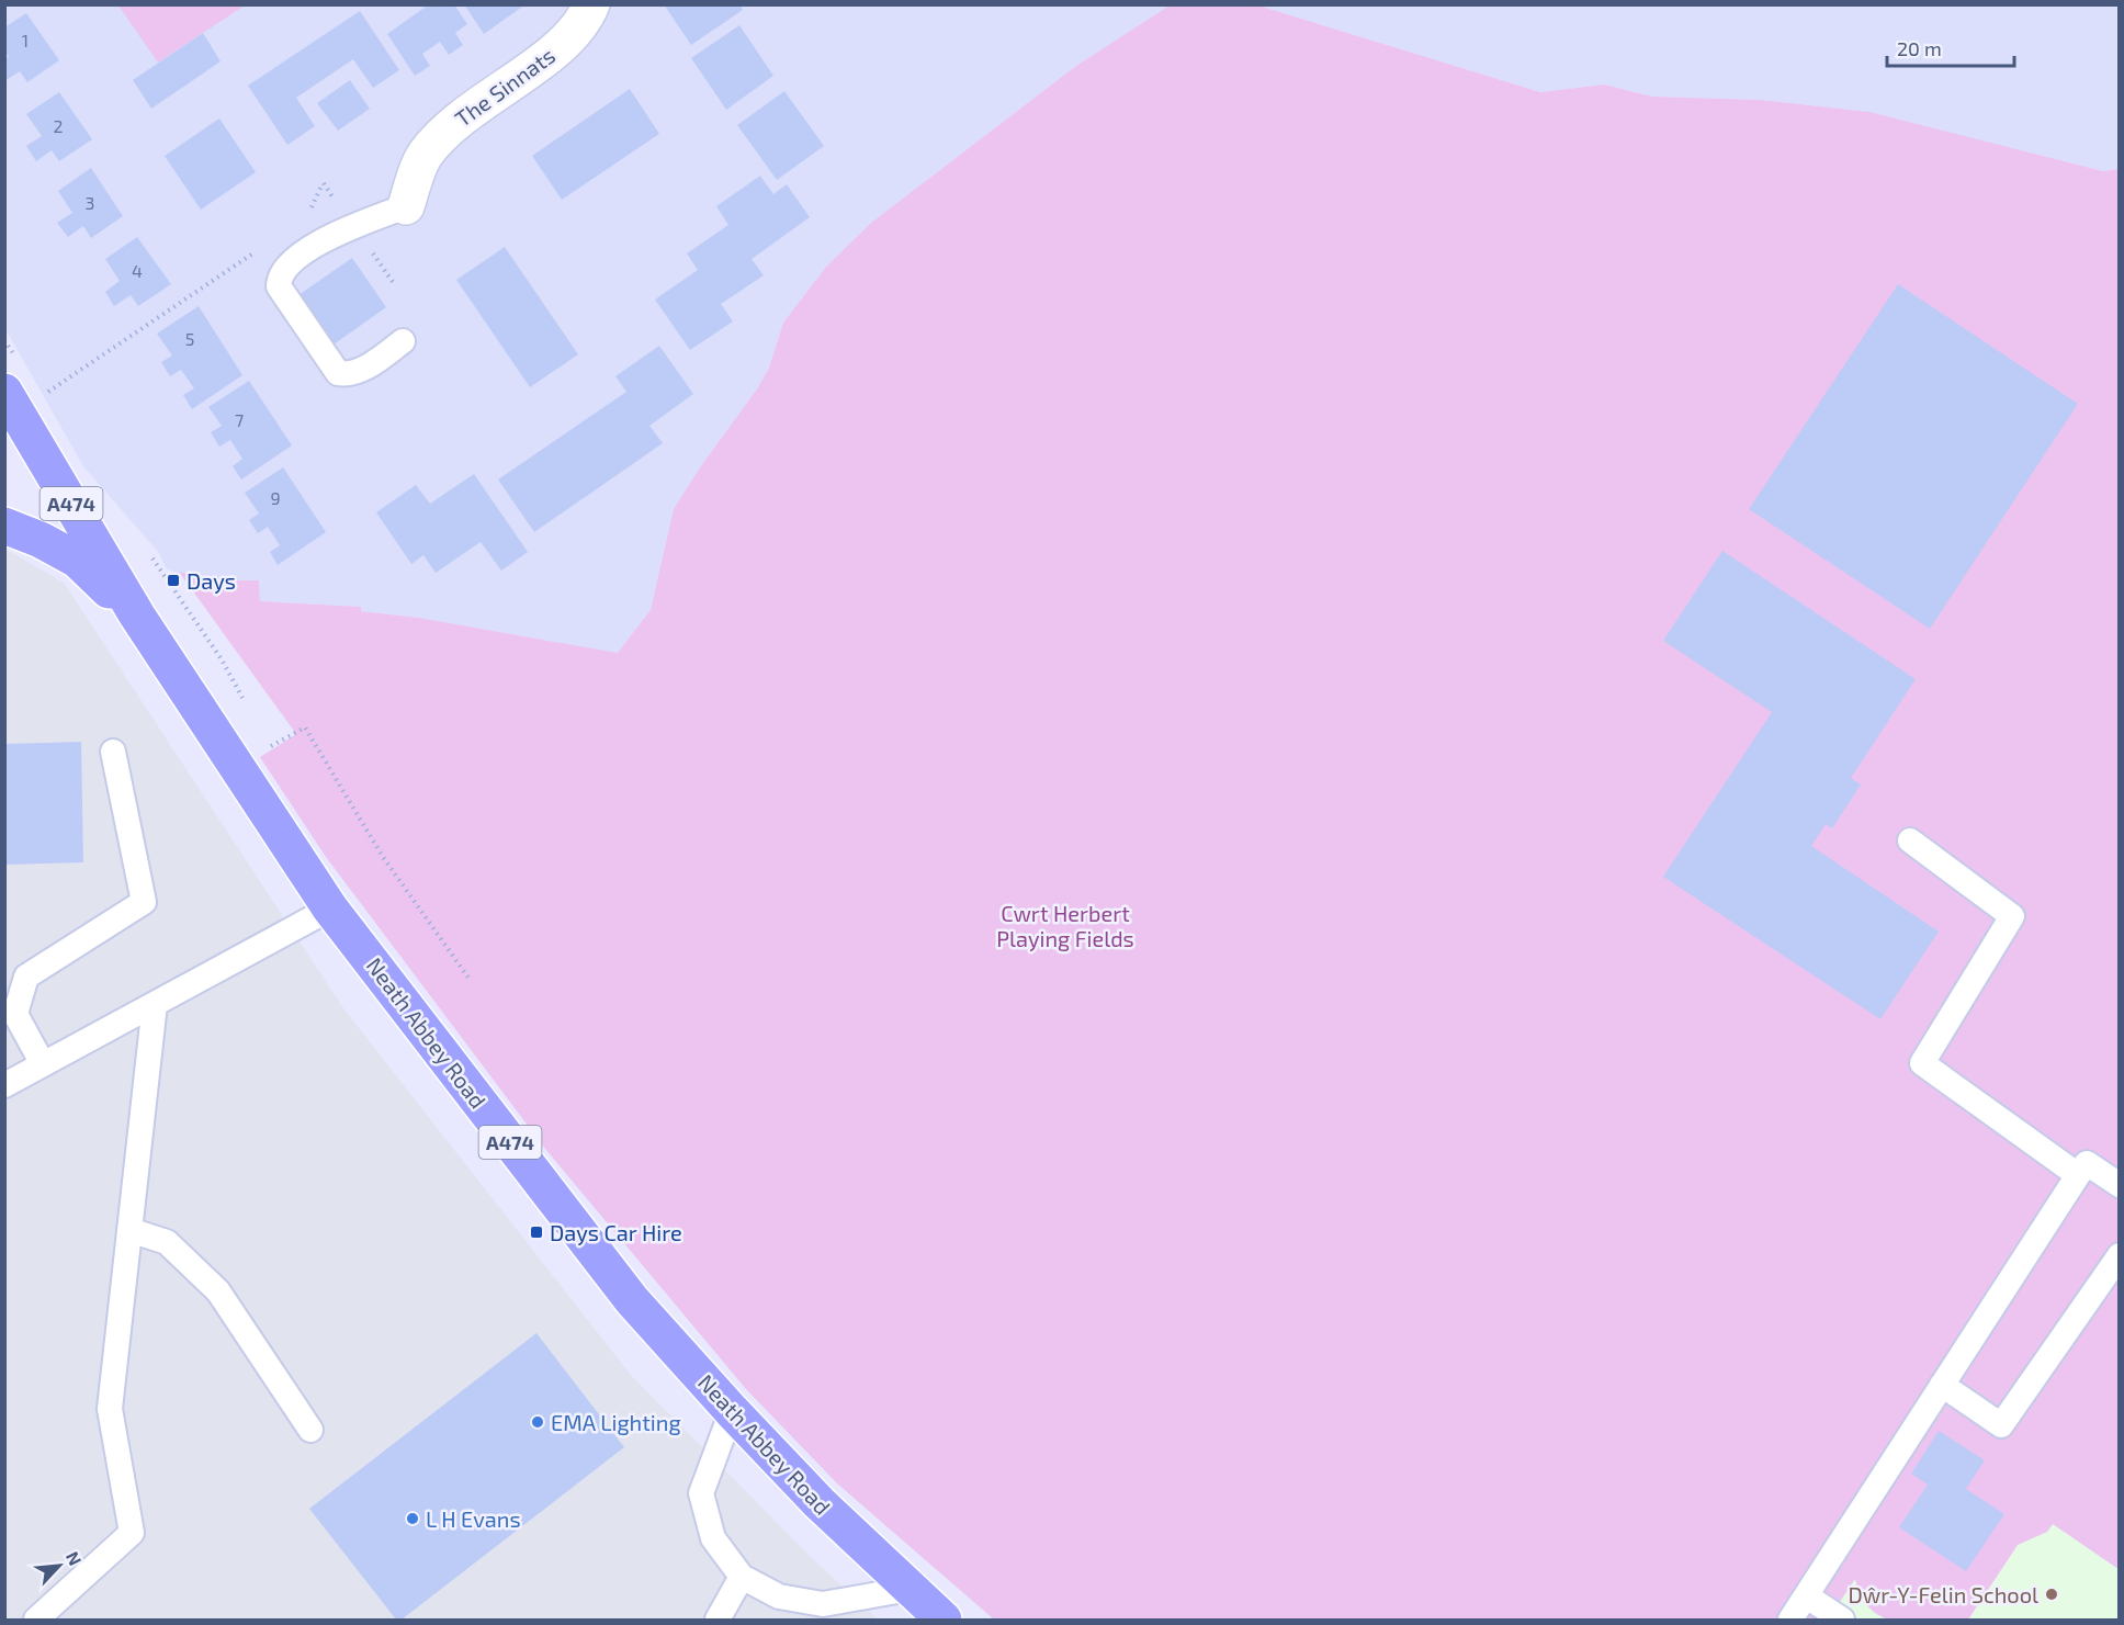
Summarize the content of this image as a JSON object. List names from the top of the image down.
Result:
{
  "streets": {
    "main road": ["A474", "Neath Abbey Road"],
    "street": ["The Sinnats"]
  },
  "parks": ["Cwrt Herbert Playing Fields"],
  "places": {
    "transit": ["Days", "Days Car Hire"],
    "other": ["EMA Lighting", "L H Evans", "Dŵr-Y-Felin School"]
  },
  "house_numbers": [
    "1",
    "2",
    "3",
    "4",
    "5",
    "7",
    "9"
  ],
  "scale_bar": "20 m",
  "north": "top right"
}
